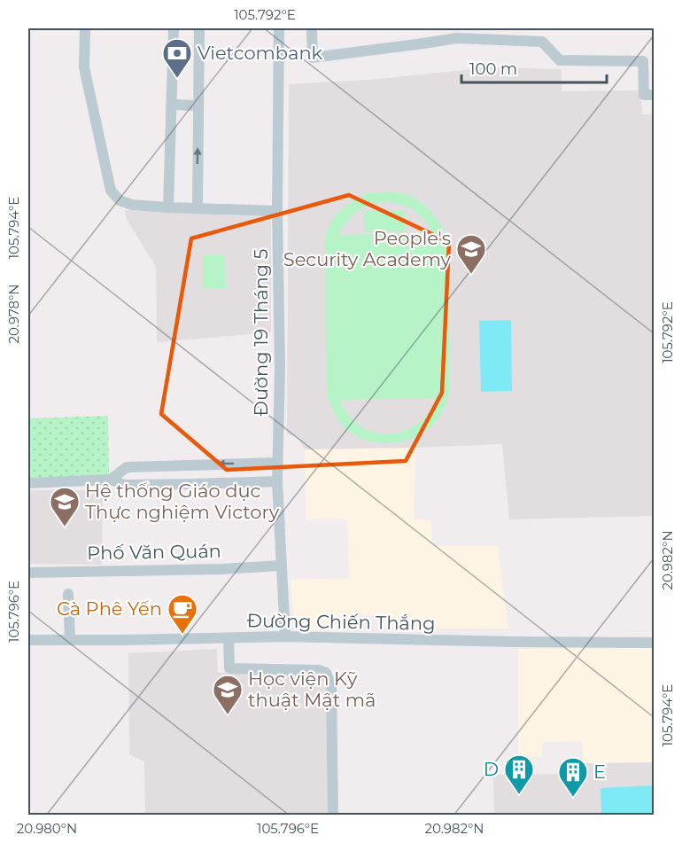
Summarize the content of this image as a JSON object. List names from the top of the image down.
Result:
{
  "streets": {
    "street": ["Đường 19 Tháng 5", "Phố Văn Quán", "Đường Chiến Thắng"]
  },
  "crossings": [
    ["Đường 19 Tháng 5", "Phố Văn Quán"],
    ["Đường 19 Tháng 5", "Đường Chiến Thắng"]
  ],
  "places": {
    "bank": ["Vietcombank"],
    "school or university": ["People's Security Academy", "Hệ thống Giáo dục Thực nghiệm Victory", "Học viện Kỹ thuật Mật mã"],
    "cafe": ["Cà Phê Yến"],
    "building": ["D", "E"]
  },
  "scale_bar": "100 m",
  "coordinates": [
    "105.792°E",
    "105.794°E",
    "20.978°N",
    "20.982°N",
    "105.796°E",
    "20.980°N"
  ]
}
